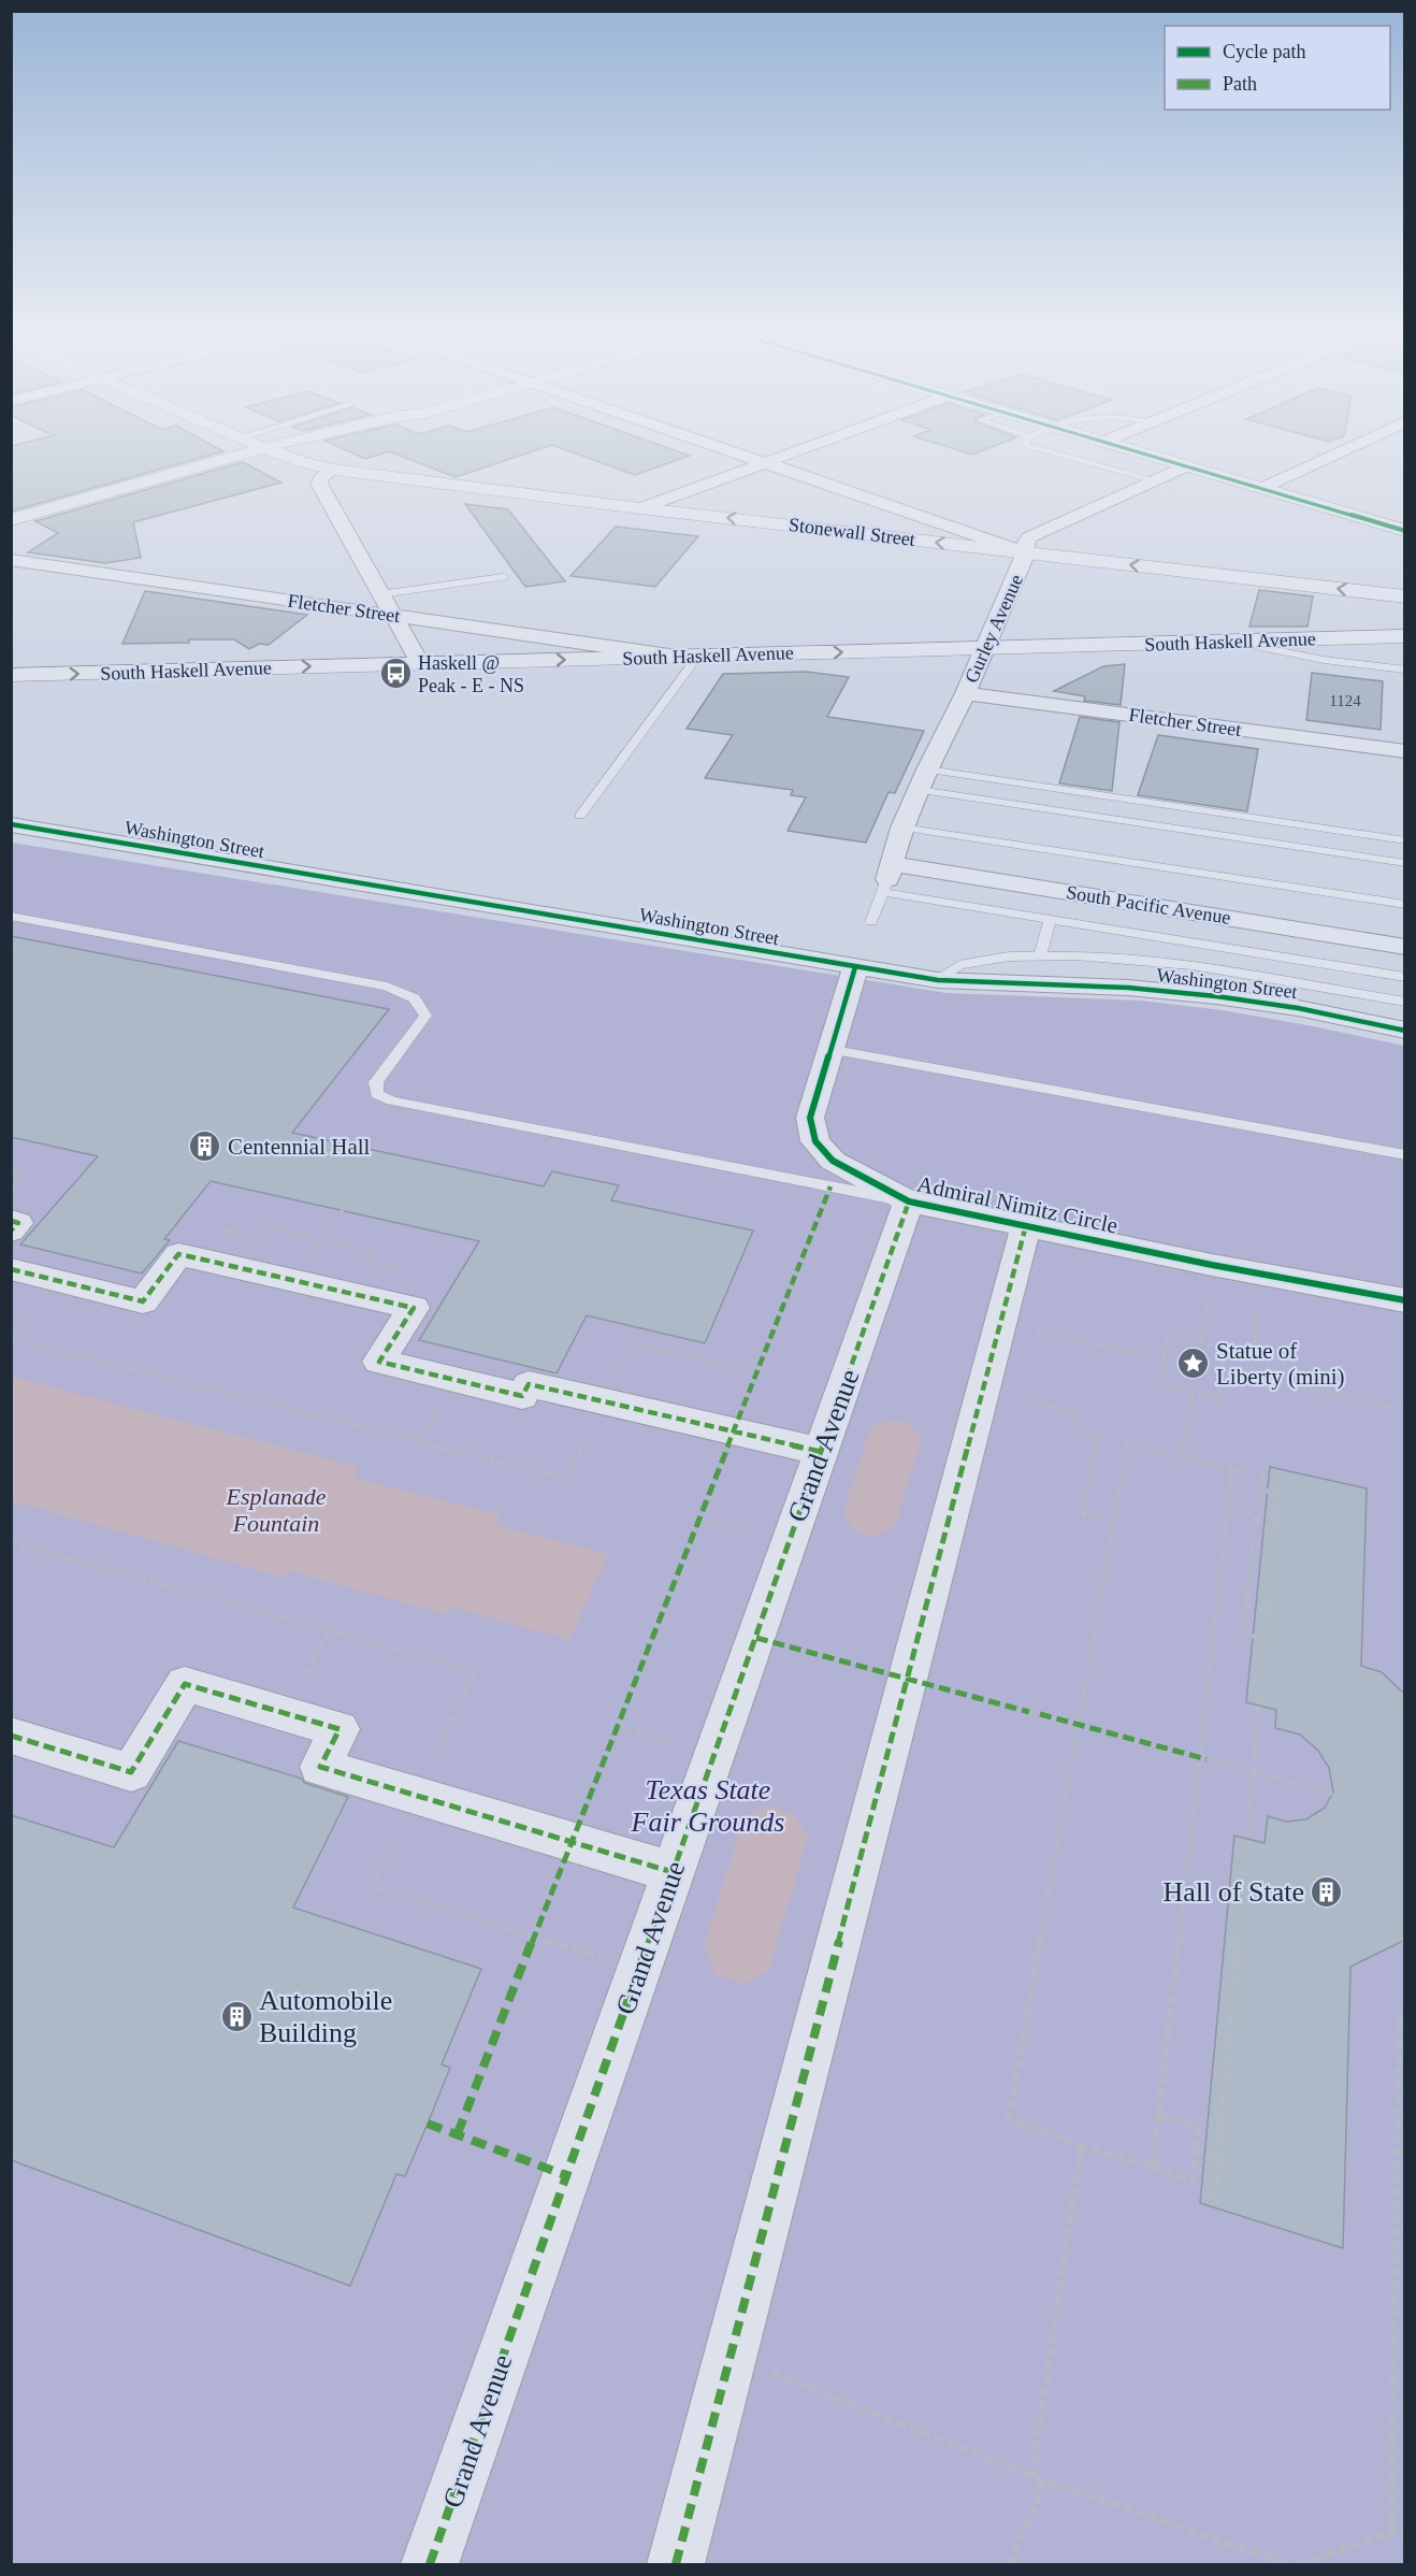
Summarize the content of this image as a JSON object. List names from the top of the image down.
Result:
{
  "streets": {
    "main road": ["Stonewall Street", "South Haskell Avenue"],
    "street": [
      "Fletcher Street",
      "Gurley Avenue",
      "Washington Street",
      "South Pacific Avenue",
      "Admiral Nimitz Circle",
      "Grand Avenue"
    ]
  },
  "crossings": [
    ["Stonewall Street", "Gurley Avenue"],
    ["Fletcher Street", "Gurley Avenue"],
    ["Fletcher Street", "South Haskell Avenue"],
    ["Gurley Avenue", "South Haskell Avenue"],
    ["Gurley Avenue", "South Pacific Avenue"],
    ["Washington Street", "Admiral Nimitz Circle"],
    ["Admiral Nimitz Circle", "Grand Avenue"]
  ],
  "water": ["Esplanade Fountain"],
  "parks": ["Texas State Fair Grounds"],
  "places": {
    "bus stop": ["Haskell @ Peak - E - NS"],
    "building": ["Centennial Hall", "Hall of State", "Automobile Building"],
    "place": ["Statue of Liberty (mini)"]
  },
  "house_numbers": ["1124"],
  "legend": ["Cycle path", "Path"]
}
